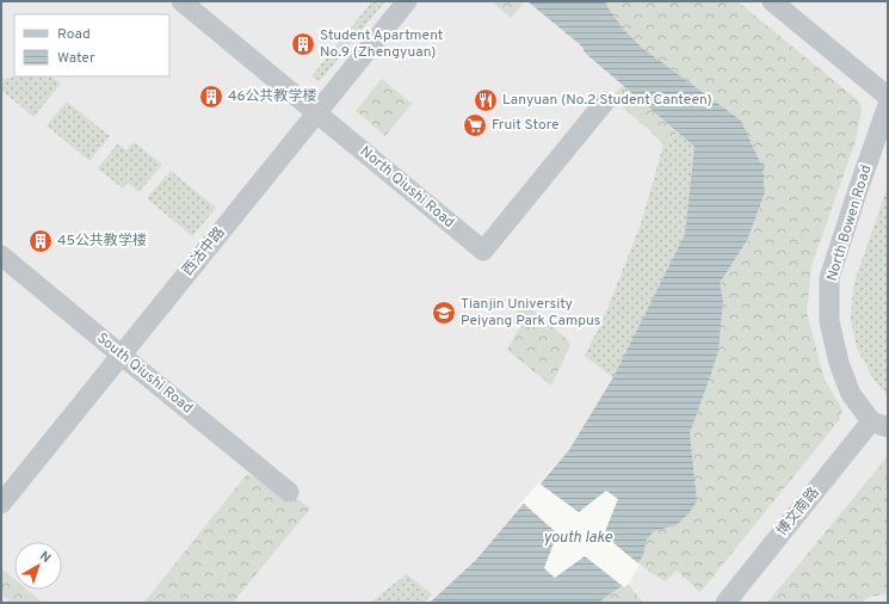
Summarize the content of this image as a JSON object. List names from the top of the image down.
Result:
{
  "streets": {
    "street": [
      "North Qiushi Road",
      "North Bowen Road",
      "西沽中路",
      "South Qiushi Road",
      "博文南路"
    ]
  },
  "crossings": [
    ["North Qiushi Road", "西沽中路"],
    ["North Bowen Road", "博文南路"],
    ["西沽中路", "South Qiushi Road"]
  ],
  "water": ["youth lake"],
  "places": {
    "building": ["Student Apartment No.9 (Zhengyuan)", "46公共教学楼", "45公共教学楼"],
    "restaurant": ["Lanyuan (No.2 Student Canteen)"],
    "supermarket": ["Fruit Store"],
    "school or university": ["Tianjin University Peiyang Park Campus"]
  },
  "legend": ["Road", "Water"],
  "north": "top right"
}
